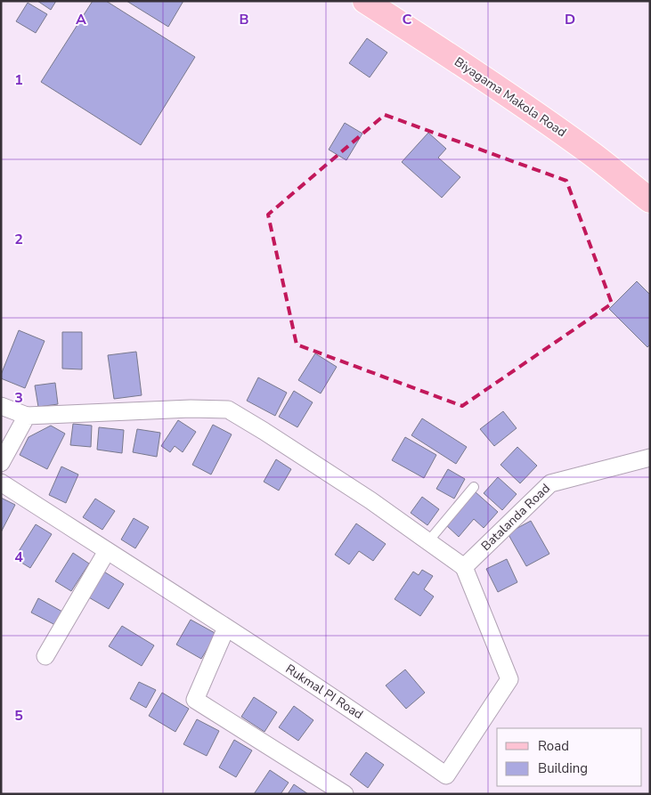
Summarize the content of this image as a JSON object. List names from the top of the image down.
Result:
{
  "streets": {
    "main road": ["Biyagama Makola Road"],
    "street": ["Batalanda Road", "Rukmal PI Road"]
  },
  "crossings": [
    ["Batalanda Road", "Rukmal PI Road"]
  ],
  "legend": ["Road", "Building"],
  "grid": {
    "columns": [
      "A",
      "B",
      "C",
      "D"
    ],
    "rows": [
      "1",
      "2",
      "3",
      "4",
      "5"
    ]
  }
}
